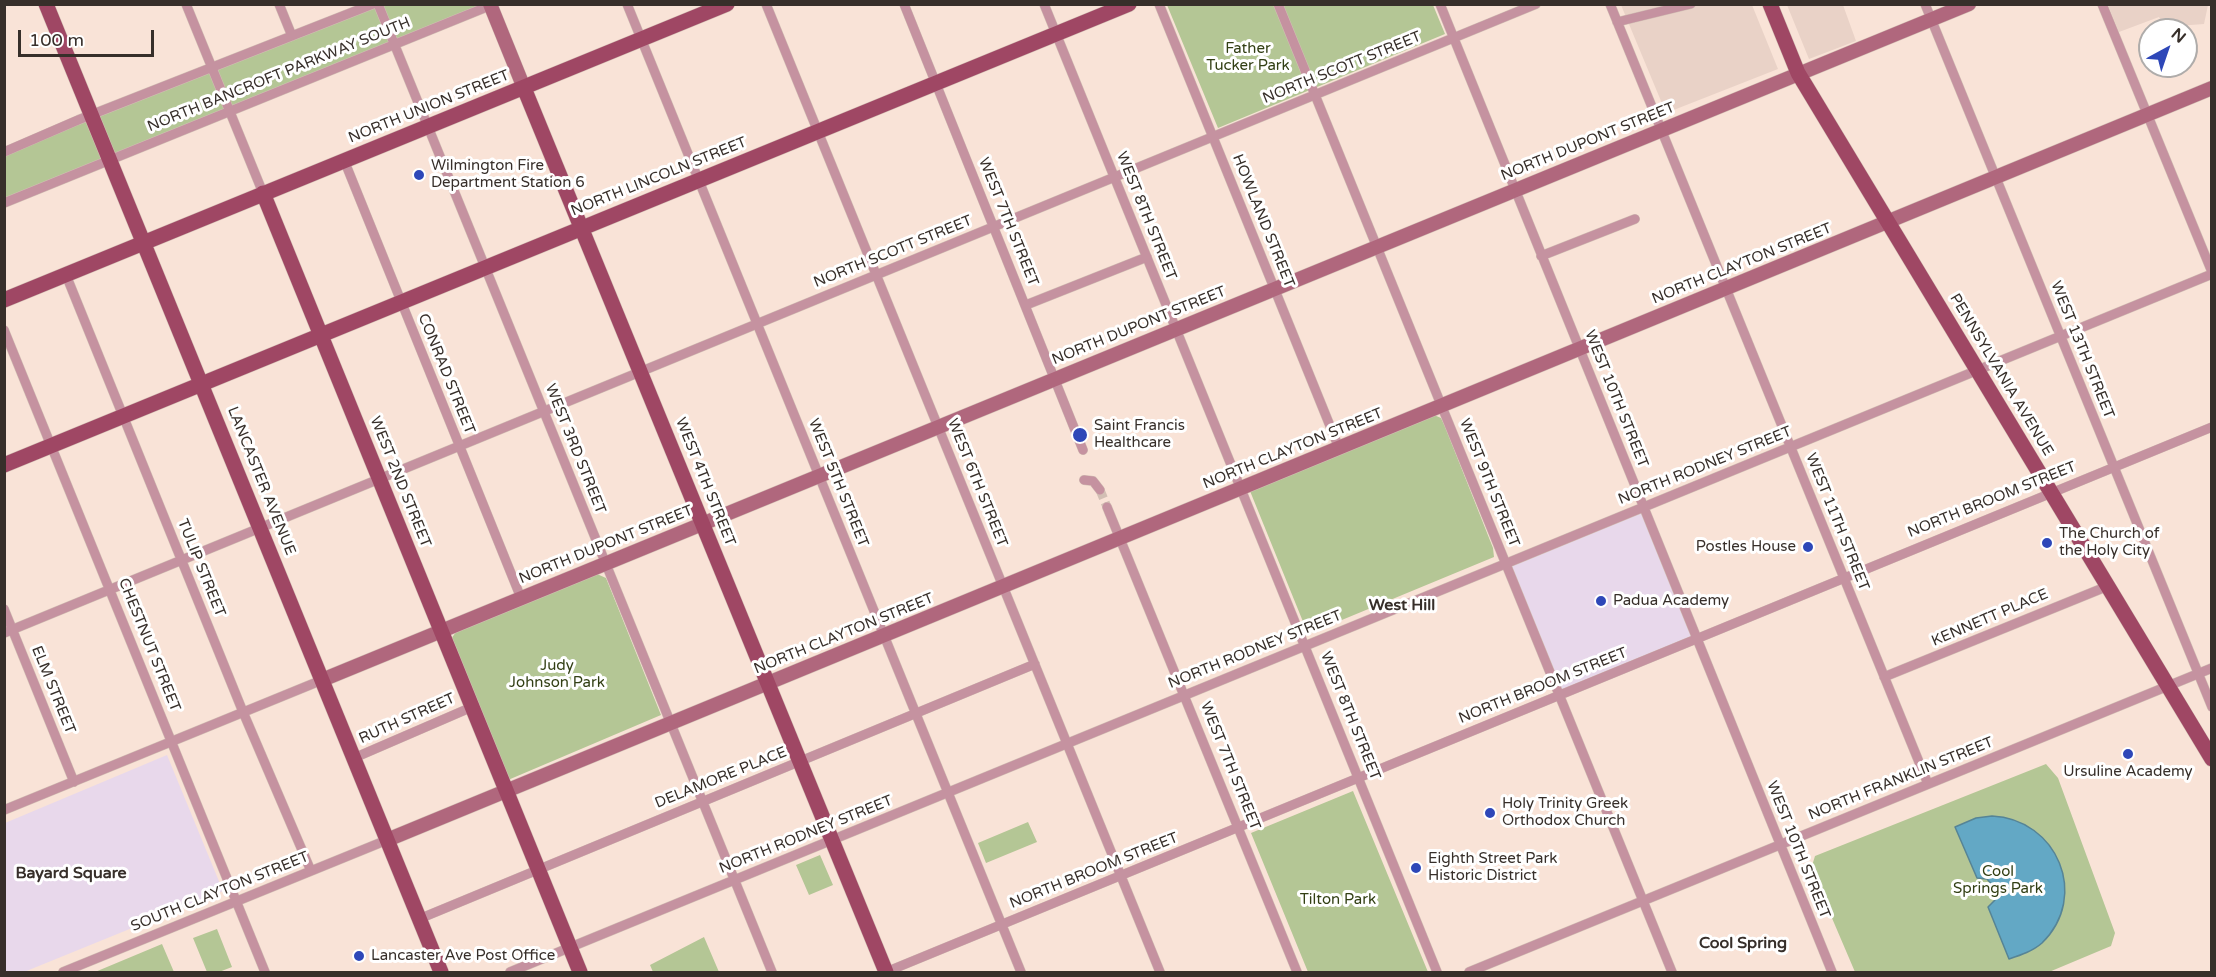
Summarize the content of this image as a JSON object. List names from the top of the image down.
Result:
{
  "streets": {
    "main road": [
      "NORTH UNION STREET",
      "NORTH LINCOLN STREET",
      "PENNSYLVANIA AVENUE",
      "LANCASTER AVENUE",
      "WEST 2ND STREET",
      "WEST 4TH STREET"
    ],
    "street": [
      "NORTH SCOTT STREET",
      "NORTH BANCROFT PARKWAY SOUTH",
      "NORTH DUPONT STREET",
      "WEST 8TH STREET",
      "HOWLAND STREET",
      "WEST 7TH STREET",
      "NORTH CLAYTON STREET",
      "WEST 13TH STREET",
      "CONRAD STREET",
      "WEST 10TH STREET",
      "WEST 3RD STREET",
      "NORTH RODNEY STREET",
      "WEST 5TH STREET",
      "WEST 6TH STREET",
      "WEST 9TH STREET",
      "NORTH BROOM STREET",
      "WEST 11TH STREET",
      "TULIP STREET",
      "KENNETT PLACE",
      "CHESTNUT STREET",
      "ELM STREET",
      "RUTH STREET",
      "DELAMORE PLACE",
      "NORTH FRANKLIN STREET",
      "SOUTH CLAYTON STREET"
    ]
  },
  "crossings": [
    ["NORTH SCOTT STREET", "WEST 8TH STREET"],
    ["NORTH SCOTT STREET", "HOWLAND STREET"],
    ["NORTH SCOTT STREET", "WEST 7TH STREET"],
    ["NORTH SCOTT STREET", "CONRAD STREET"],
    ["NORTH SCOTT STREET", "WEST 10TH STREET"],
    ["NORTH SCOTT STREET", "WEST 3RD STREET"],
    ["NORTH SCOTT STREET", "LANCASTER AVENUE"],
    ["NORTH SCOTT STREET", "WEST 2ND STREET"],
    ["NORTH SCOTT STREET", "WEST 4TH STREET"],
    ["NORTH SCOTT STREET", "WEST 5TH STREET"],
    ["NORTH SCOTT STREET", "WEST 6TH STREET"],
    ["NORTH SCOTT STREET", "WEST 9TH STREET"],
    ["NORTH SCOTT STREET", "TULIP STREET"],
    ["NORTH SCOTT STREET", "CHESTNUT STREET"],
    ["NORTH SCOTT STREET", "ELM STREET"],
    ["NORTH BANCROFT PARKWAY SOUTH", "WEST 3RD STREET"],
    ["NORTH BANCROFT PARKWAY SOUTH", "LANCASTER AVENUE"],
    ["NORTH BANCROFT PARKWAY SOUTH", "WEST 2ND STREET"],
    ["NORTH BANCROFT PARKWAY SOUTH", "WEST 4TH STREET"],
    ["NORTH UNION STREET", "CONRAD STREET"],
    ["NORTH UNION STREET", "WEST 3RD STREET"],
    ["NORTH UNION STREET", "LANCASTER AVENUE"],
    ["NORTH UNION STREET", "WEST 2ND STREET"],
    ["NORTH UNION STREET", "WEST 4TH STREET"],
    ["NORTH UNION STREET", "WEST 5TH STREET"],
    ["NORTH UNION STREET", "TULIP STREET"],
    ["NORTH DUPONT STREET", "WEST 8TH STREET"],
    ["NORTH DUPONT STREET", "HOWLAND STREET"],
    ["NORTH DUPONT STREET", "WEST 7TH STREET"],
    ["NORTH DUPONT STREET", "WEST 13TH STREET"],
    ["NORTH DUPONT STREET", "CONRAD STREET"],
    ["NORTH DUPONT STREET", "PENNSYLVANIA AVENUE"],
    ["NORTH DUPONT STREET", "WEST 10TH STREET"],
    ["NORTH DUPONT STREET", "WEST 3RD STREET"],
    ["NORTH DUPONT STREET", "LANCASTER AVENUE"],
    ["NORTH DUPONT STREET", "WEST 2ND STREET"],
    ["NORTH DUPONT STREET", "WEST 4TH STREET"],
    ["NORTH DUPONT STREET", "WEST 5TH STREET"],
    ["NORTH DUPONT STREET", "WEST 6TH STREET"],
    ["NORTH DUPONT STREET", "WEST 9TH STREET"],
    ["NORTH DUPONT STREET", "WEST 11TH STREET"],
    ["NORTH LINCOLN STREET", "WEST 8TH STREET"],
    ["NORTH LINCOLN STREET", "WEST 7TH STREET"],
    ["NORTH LINCOLN STREET", "CONRAD STREET"],
    ["NORTH LINCOLN STREET", "WEST 3RD STREET"],
    ["NORTH LINCOLN STREET", "LANCASTER AVENUE"],
    ["NORTH LINCOLN STREET", "WEST 2ND STREET"],
    ["NORTH LINCOLN STREET", "WEST 4TH STREET"],
    ["NORTH LINCOLN STREET", "WEST 5TH STREET"],
    ["NORTH LINCOLN STREET", "WEST 6TH STREET"],
    ["NORTH LINCOLN STREET", "TULIP STREET"],
    ["NORTH LINCOLN STREET", "CHESTNUT STREET"],
    ["WEST 8TH STREET", "NORTH CLAYTON STREET"],
    ["WEST 8TH STREET", "NORTH RODNEY STREET"],
    ["WEST 8TH STREET", "NORTH BROOM STREET"],
    ["HOWLAND STREET", "NORTH CLAYTON STREET"],
    ["WEST 7TH STREET", "NORTH CLAYTON STREET"],
    ["WEST 7TH STREET", "NORTH RODNEY STREET"],
    ["WEST 7TH STREET", "NORTH BROOM STREET"],
    ["NORTH CLAYTON STREET", "WEST 13TH STREET"],
    ["NORTH CLAYTON STREET", "PENNSYLVANIA AVENUE"],
    ["NORTH CLAYTON STREET", "WEST 10TH STREET"],
    ["NORTH CLAYTON STREET", "WEST 3RD STREET"],
    ["NORTH CLAYTON STREET", "LANCASTER AVENUE"],
    ["NORTH CLAYTON STREET", "WEST 2ND STREET"],
    ["NORTH CLAYTON STREET", "WEST 4TH STREET"],
    ["NORTH CLAYTON STREET", "WEST 5TH STREET"],
    ["NORTH CLAYTON STREET", "WEST 6TH STREET"],
    ["NORTH CLAYTON STREET", "WEST 9TH STREET"],
    ["NORTH CLAYTON STREET", "WEST 11TH STREET"],
    ["NORTH CLAYTON STREET", "SOUTH CLAYTON STREET"],
    ["WEST 13TH STREET", "NORTH RODNEY STREET"],
    ["WEST 13TH STREET", "NORTH BROOM STREET"],
    ["WEST 13TH STREET", "NORTH FRANKLIN STREET"],
    ["PENNSYLVANIA AVENUE", "NORTH RODNEY STREET"],
    ["PENNSYLVANIA AVENUE", "NORTH BROOM STREET"],
    ["PENNSYLVANIA AVENUE", "KENNETT PLACE"],
    ["PENNSYLVANIA AVENUE", "NORTH FRANKLIN STREET"],
    ["WEST 10TH STREET", "NORTH RODNEY STREET"],
    ["WEST 10TH STREET", "NORTH BROOM STREET"],
    ["WEST 10TH STREET", "NORTH FRANKLIN STREET"],
    ["WEST 3RD STREET", "NORTH RODNEY STREET"],
    ["WEST 3RD STREET", "DELAMORE PLACE"],
    ["NORTH RODNEY STREET", "WEST 2ND STREET"],
    ["NORTH RODNEY STREET", "WEST 4TH STREET"],
    ["NORTH RODNEY STREET", "WEST 5TH STREET"],
    ["NORTH RODNEY STREET", "WEST 6TH STREET"],
    ["NORTH RODNEY STREET", "WEST 9TH STREET"],
    ["NORTH RODNEY STREET", "WEST 11TH STREET"],
    ["LANCASTER AVENUE", "RUTH STREET"],
    ["LANCASTER AVENUE", "DELAMORE PLACE"],
    ["LANCASTER AVENUE", "SOUTH CLAYTON STREET"],
    ["WEST 2ND STREET", "RUTH STREET"],
    ["WEST 2ND STREET", "DELAMORE PLACE"],
    ["WEST 4TH STREET", "NORTH BROOM STREET"],
    ["WEST 4TH STREET", "DELAMORE PLACE"],
    ["WEST 5TH STREET", "NORTH BROOM STREET"],
    ["WEST 5TH STREET", "DELAMORE PLACE"],
    ["WEST 6TH STREET", "NORTH BROOM STREET"],
    ["WEST 6TH STREET", "DELAMORE PLACE"],
    ["WEST 9TH STREET", "NORTH BROOM STREET"],
    ["WEST 9TH STREET", "NORTH FRANKLIN STREET"],
    ["NORTH BROOM STREET", "WEST 11TH STREET"],
    ["WEST 11TH STREET", "KENNETT PLACE"],
    ["WEST 11TH STREET", "NORTH FRANKLIN STREET"],
    ["TULIP STREET", "SOUTH CLAYTON STREET"],
    ["CHESTNUT STREET", "SOUTH CLAYTON STREET"]
  ],
  "districts": ["West Hill", "Bayard Square", "Cool Spring"],
  "parks": [
    "Father Tucker Park",
    "Judy Johnson Park",
    "Cool Springs Park",
    "Tilton Park"
  ],
  "places": [
    "Wilmington Fire Department Station 6",
    "Saint Francis Healthcare",
    "The Church of the Holy City",
    "Postles House",
    "Padua Academy",
    "Ursuline Academy",
    "Holy Trinity Greek Orthodox Church",
    "Eighth Street Park Historic District",
    "Lancaster Ave Post Office"
  ],
  "scale_bar": "100 m",
  "north": "top right"
}
